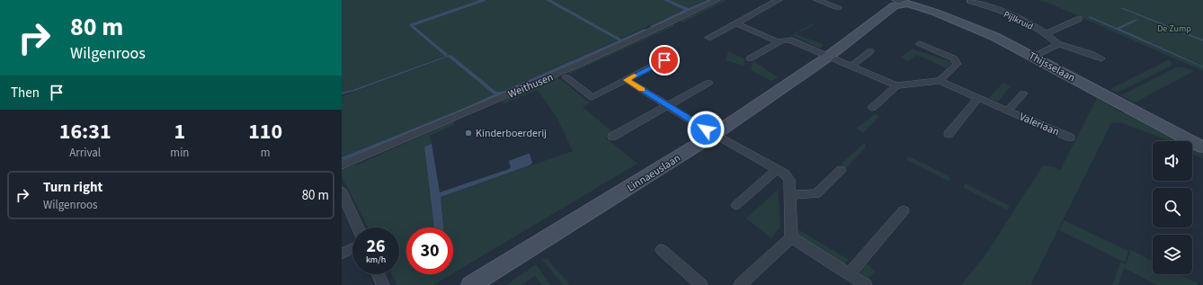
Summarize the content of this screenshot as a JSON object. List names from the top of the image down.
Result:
{
  "streets": {
    "street": [
      "Pijlkruid",
      "Thijsselaan",
      "Weithusen",
      "Valeriaan",
      "Linnaeuslaan"
    ]
  },
  "crossings": [
    ["Thijsselaan", "Linnaeuslaan"],
    ["Valeriaan", "Linnaeuslaan"]
  ],
  "parks": ["De Zump"],
  "places": ["Kinderboerderij"],
  "page": {
    "turn": ["80 m", "Wilgenroos"],
    "then": "Then",
    "eta": [
      "16:31",
      "Arrival",
      "1",
      "min",
      "110",
      "m"
    ],
    "list": [
      {
        "name": "Turn right",
        "note": "Wilgenroos",
        "value": "80 m"
      }
    ],
    "speed": "26 km/h",
    "limit": "30"
  }
}
